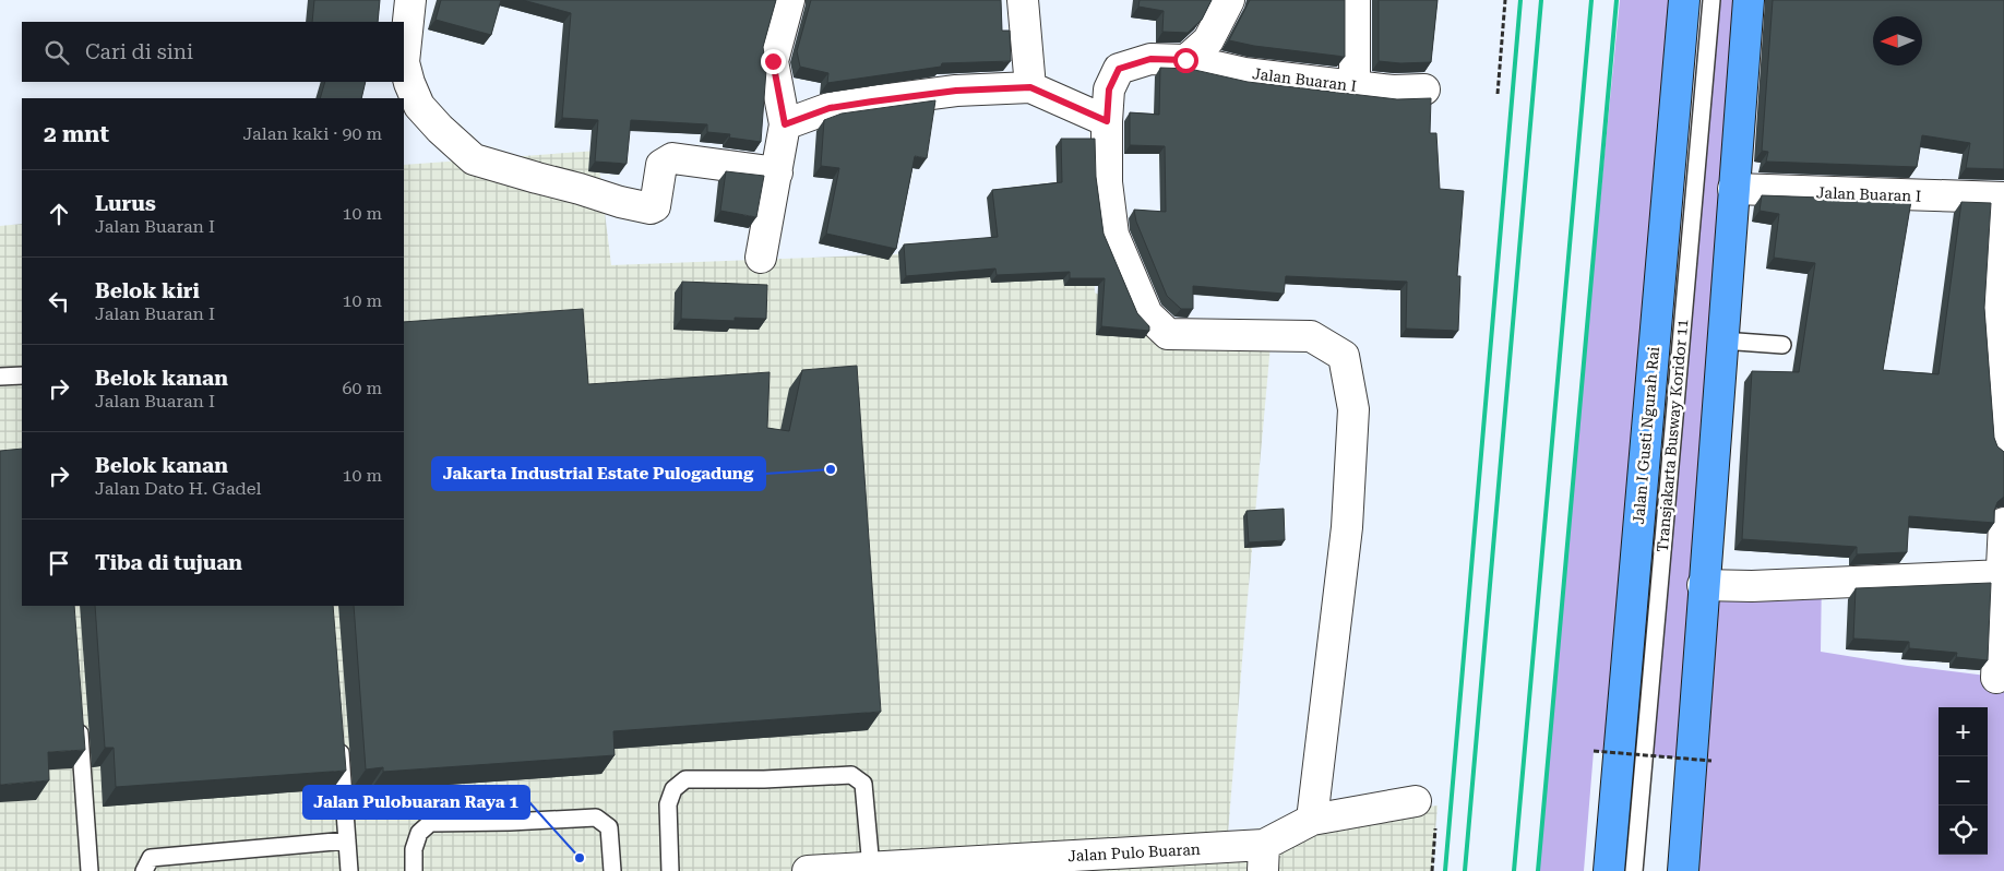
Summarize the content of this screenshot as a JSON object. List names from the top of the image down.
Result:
{
  "streets": {
    "main road": ["Jalan I Gusti Ngurah Rai"],
    "street": ["Jalan Buaran I", "Jalan Pulo Buaran"],
    "lane": ["Transjakarta Busway Koridor 11"]
  },
  "places": ["Jakarta Industrial Estate Pulogadung", "Jalan Pulobuaran Raya 1"],
  "north": "left",
  "page": {
    "search": "Cari di sini",
    "heading": ["2 mnt", "Jalan kaki · 90 m"],
    "list": [
      ["Lurus", "Jalan Buaran I", "10 m"],
      ["Belok kiri", "Jalan Buaran I", "10 m"],
      ["Belok kanan", "Jalan Buaran I", "60 m"],
      ["Belok kanan", "Jalan Dato H. Gadel", "10 m"],
      "Tiba di tujuan"
    ],
    "map_buttons": ["+", "−"]
  }
}
